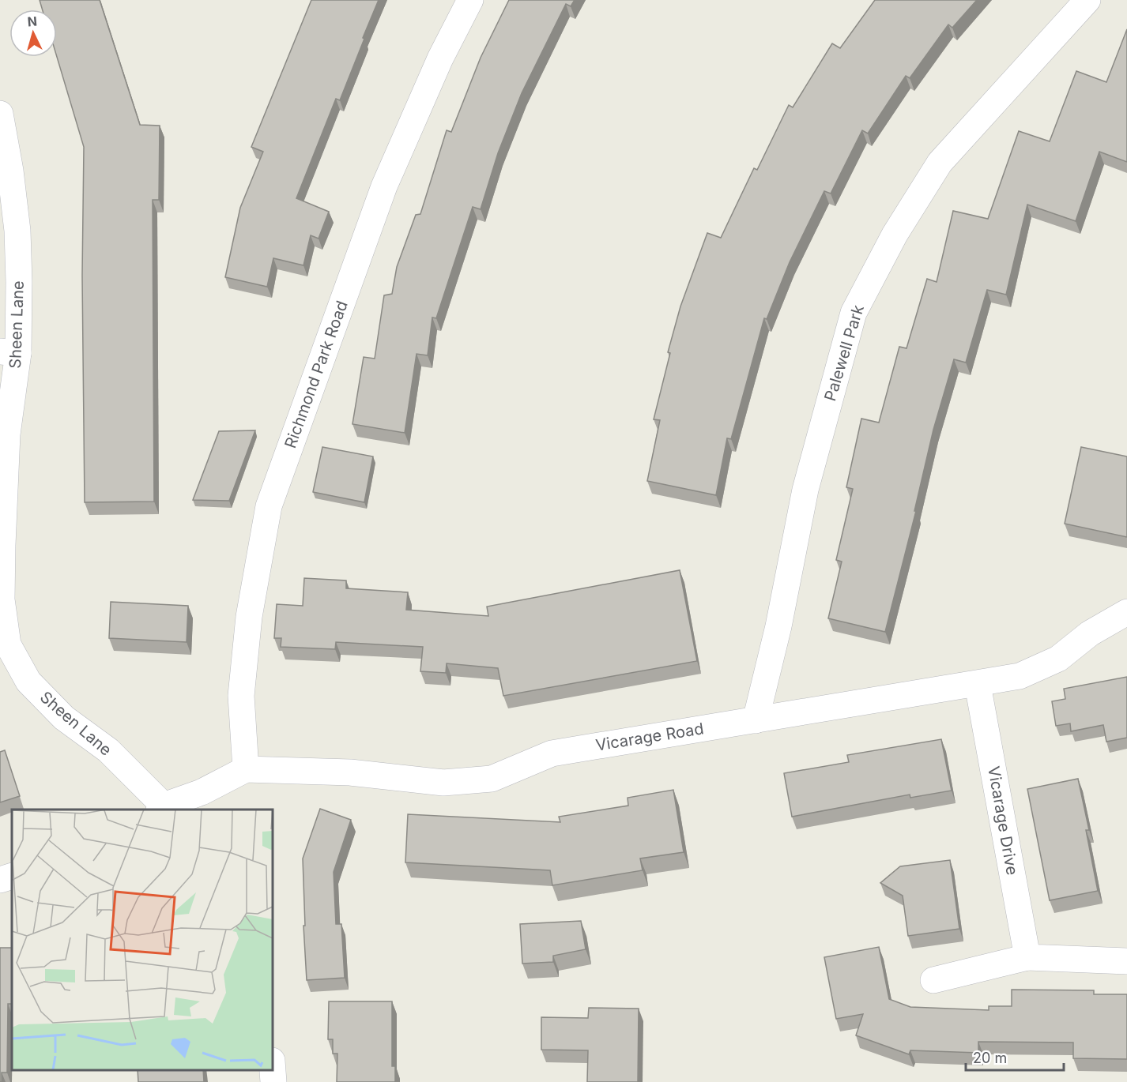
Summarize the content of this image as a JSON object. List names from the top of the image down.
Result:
{
  "streets": {
    "street": [
      "Sheen Lane",
      "Palewell Park",
      "Richmond Park Road",
      "Vicarage Road",
      "Vicarage Drive"
    ]
  },
  "crossings": [
    ["Sheen Lane", "Vicarage Road"],
    ["Palewell Park", "Vicarage Road"],
    ["Richmond Park Road", "Vicarage Road"],
    ["Vicarage Road", "Vicarage Drive"]
  ],
  "scale_bar": "20 m",
  "north": "top"
}
